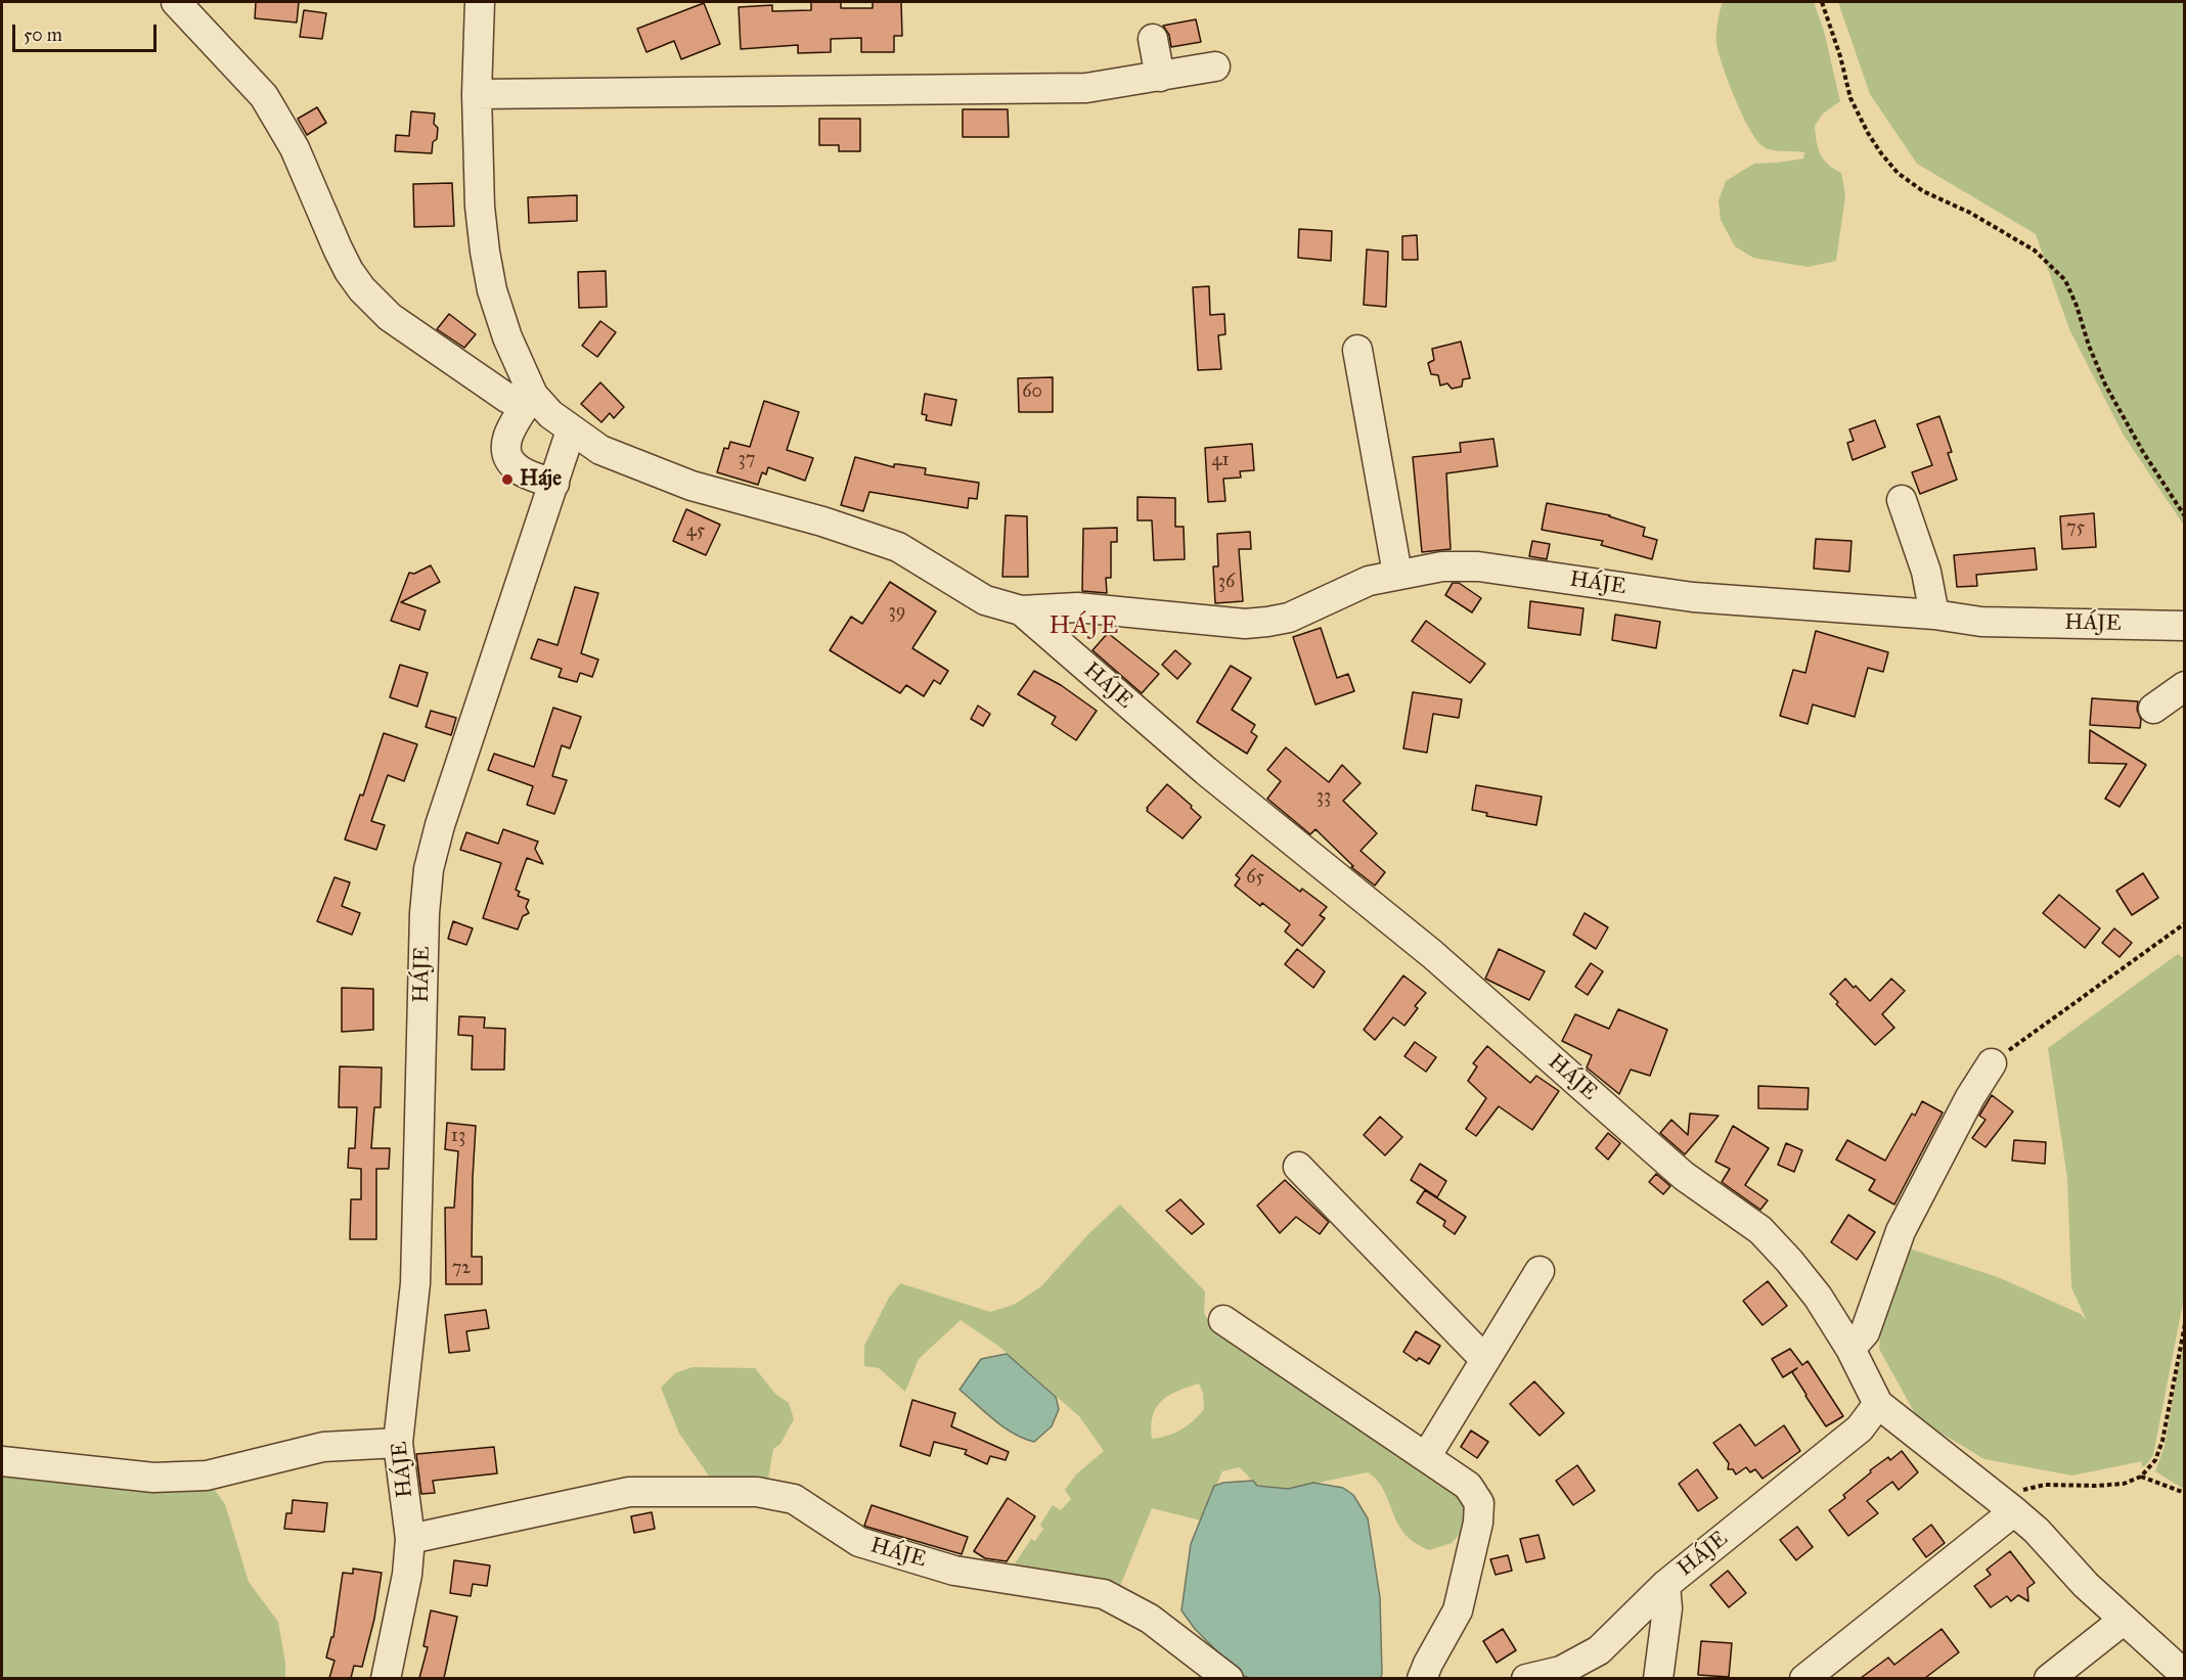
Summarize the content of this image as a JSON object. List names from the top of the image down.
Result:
{
  "streets": {
    "street": ["HÁJE"]
  },
  "districts": ["HÁJE"],
  "places": ["Háje"],
  "house_numbers": [
    "60",
    "37",
    "41",
    "75",
    "45",
    "36",
    "39",
    "33",
    "65",
    "13",
    "72"
  ],
  "scale_bar": "50 m"
}
